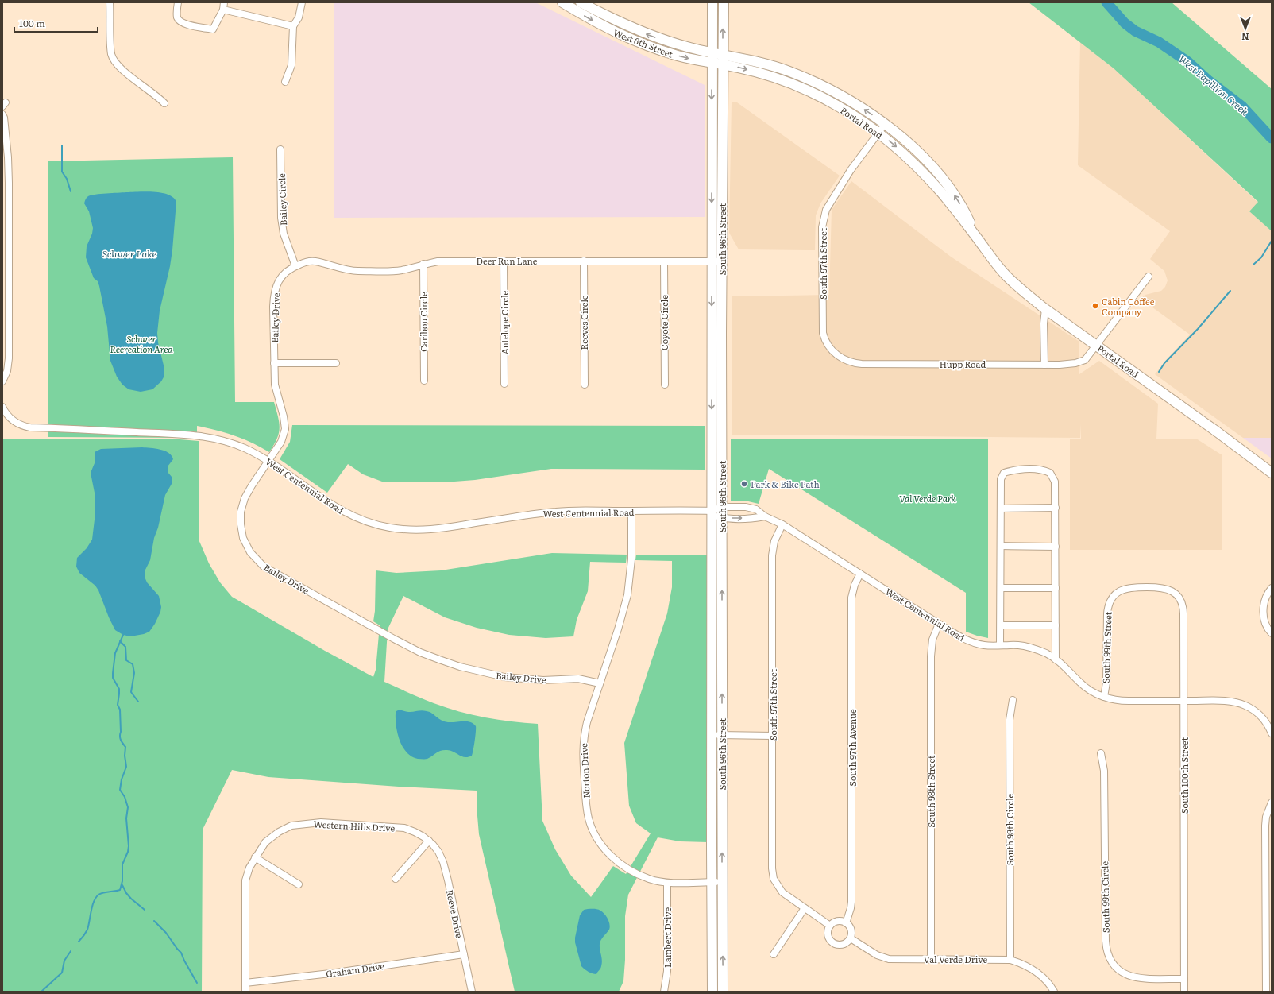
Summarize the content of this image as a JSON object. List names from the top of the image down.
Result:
{
  "streets": {
    "main road": ["West 6th Street", "Portal Road", "South 96th Street"],
    "street": [
      "Bailey Circle",
      "Deer Run Lane",
      "South 97th Street",
      "Bailey Drive",
      "Caribou Circle",
      "Antelope Circle",
      "Reeves Circle",
      "Coyote Circle",
      "Hupp Road",
      "West Centennial Road",
      "South 99th Street",
      "South 97th Avenue",
      "Norton Drive",
      "South 100th Street",
      "South 98th Street",
      "Western Hills Drive",
      "South 98th Circle",
      "South 99th Circle",
      "Reeve Drive",
      "Lambert Drive",
      "Val Verde Drive",
      "Graham Drive"
    ]
  },
  "crossings": [
    ["West 6th Street", "Portal Road"],
    ["West 6th Street", "South 96th Street"],
    ["Portal Road", "South 96th Street"],
    ["Portal Road", "South 97th Street"],
    ["Portal Road", "Hupp Road"],
    ["Bailey Circle", "Deer Run Lane"],
    ["Bailey Circle", "Bailey Drive"],
    ["South 96th Street", "Deer Run Lane"],
    ["South 96th Street", "West Centennial Road"],
    ["South 96th Street", "Norton Drive"],
    ["Deer Run Lane", "Bailey Drive"],
    ["Deer Run Lane", "Caribou Circle"],
    ["Deer Run Lane", "Antelope Circle"],
    ["Deer Run Lane", "Reeves Circle"],
    ["Deer Run Lane", "Coyote Circle"],
    ["South 97th Street", "Hupp Road"],
    ["South 97th Street", "West Centennial Road"],
    ["Bailey Drive", "West Centennial Road"],
    ["Bailey Drive", "Norton Drive"],
    ["West Centennial Road", "South 99th Street"],
    ["West Centennial Road", "South 97th Avenue"],
    ["West Centennial Road", "Norton Drive"],
    ["West Centennial Road", "South 100th Street"],
    ["West Centennial Road", "South 98th Street"],
    ["South 99th Street", "South 100th Street"],
    ["South 97th Avenue", "Val Verde Drive"],
    ["Norton Drive", "Lambert Drive"],
    ["South 100th Street", "South 99th Circle"],
    ["South 98th Street", "Val Verde Drive"],
    ["Western Hills Drive", "Reeve Drive"],
    ["Western Hills Drive", "Graham Drive"],
    ["South 98th Circle", "Val Verde Drive"],
    ["Reeve Drive", "Graham Drive"]
  ],
  "water": ["West Papillion Creek", "Schwer Lake"],
  "parks": ["Schwer Recreation Area", "Val Verde Park"],
  "places": ["Cabin Coffee Company", "Park & Bike Path"],
  "scale_bar": "100 m",
  "north": "bottom"
}
